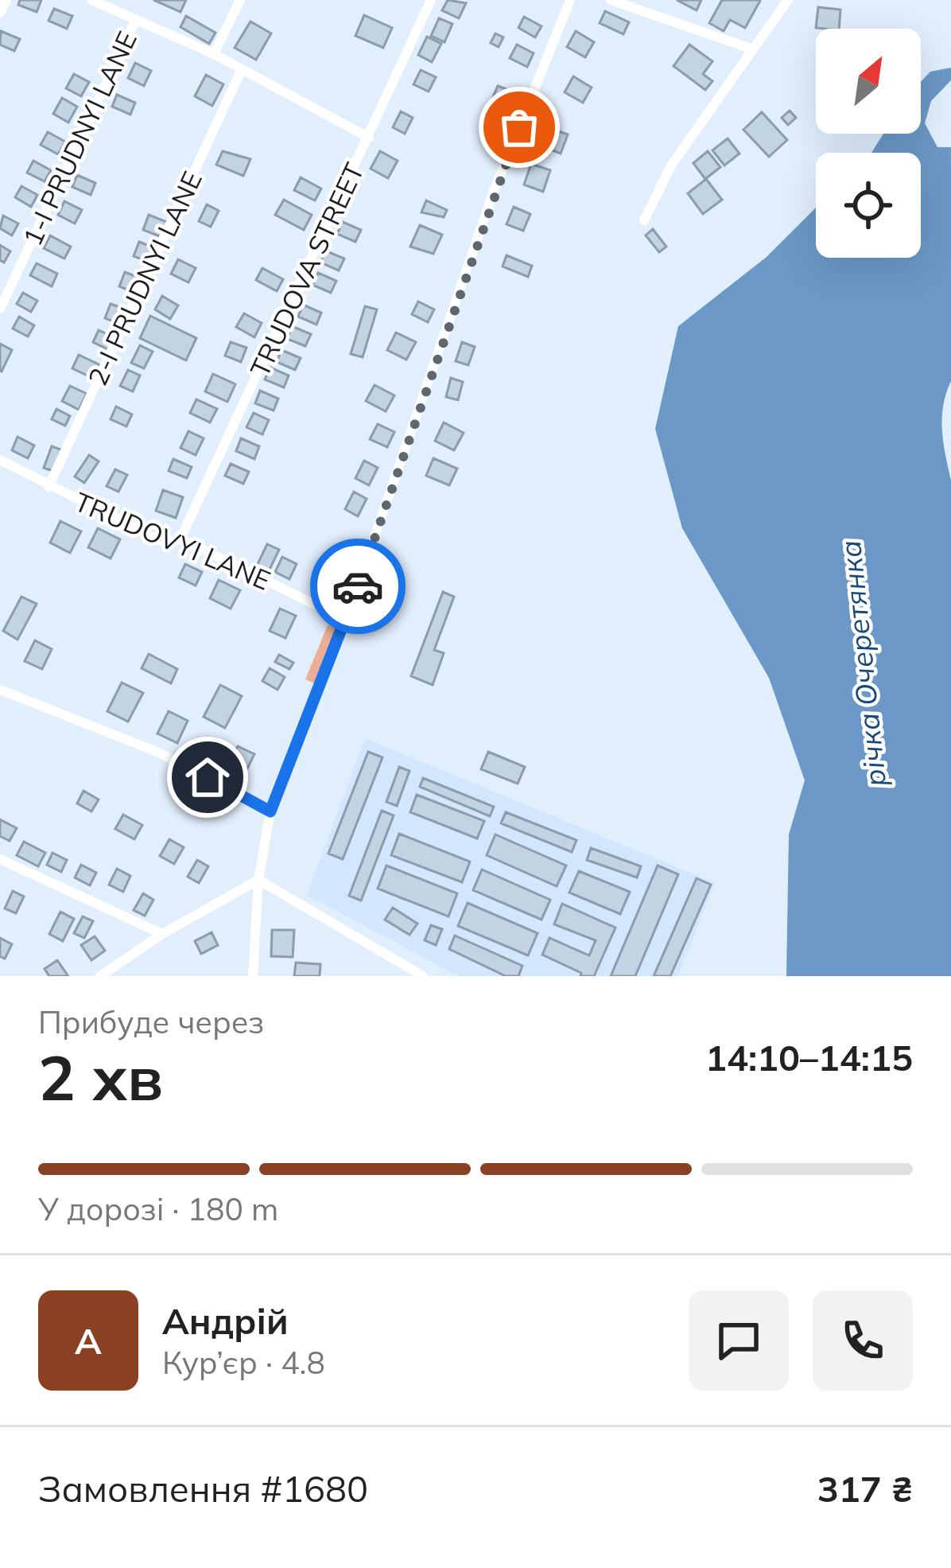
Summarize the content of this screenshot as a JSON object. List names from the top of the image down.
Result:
{
  "streets": {
    "street": [
      "1-I PRUDNYI LANE",
      "TRUDOVA STREET",
      "2-I PRUDNYI LANE",
      "TRUDOVYI LANE"
    ]
  },
  "crossings": [
    ["TRUDOVA STREET", "TRUDOVYI LANE"],
    ["2-I PRUDNYI LANE", "TRUDOVYI LANE"]
  ],
  "water": ["річка Очеретянка"],
  "north": "top right",
  "page": {
    "heading": ["2 хв", "Прибуде через", "14:10–14:15"],
    "panel": [
      "Андрій",
      "Кур’єр · 4.8",
      "Замовлення #1680",
      "317 ₴"
    ],
    "bar": "У дорозі · 180 m",
    "round": "А"
  }
}
